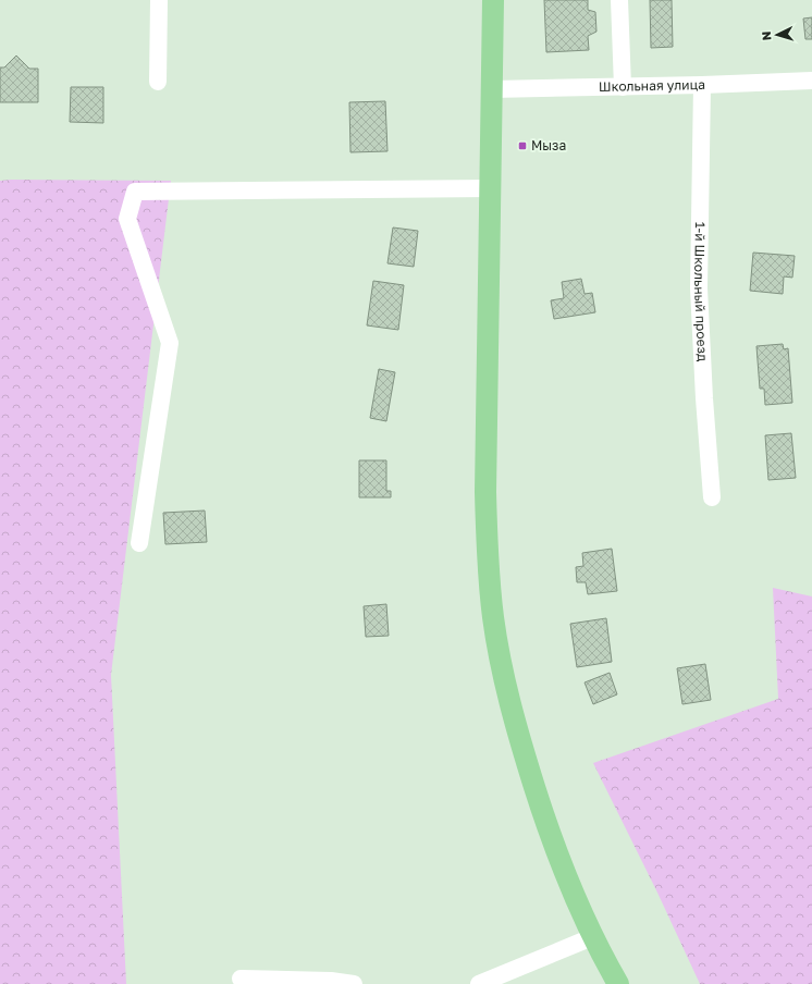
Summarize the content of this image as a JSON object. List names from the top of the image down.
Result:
{
  "streets": {
    "street": ["Школьная улица", "1-й Школьный проезд"]
  },
  "crossings": [
    ["Школьная улица", "1-й Школьный проезд"]
  ],
  "places": {
    "transit": ["Мыза"]
  },
  "north": "left"
}
